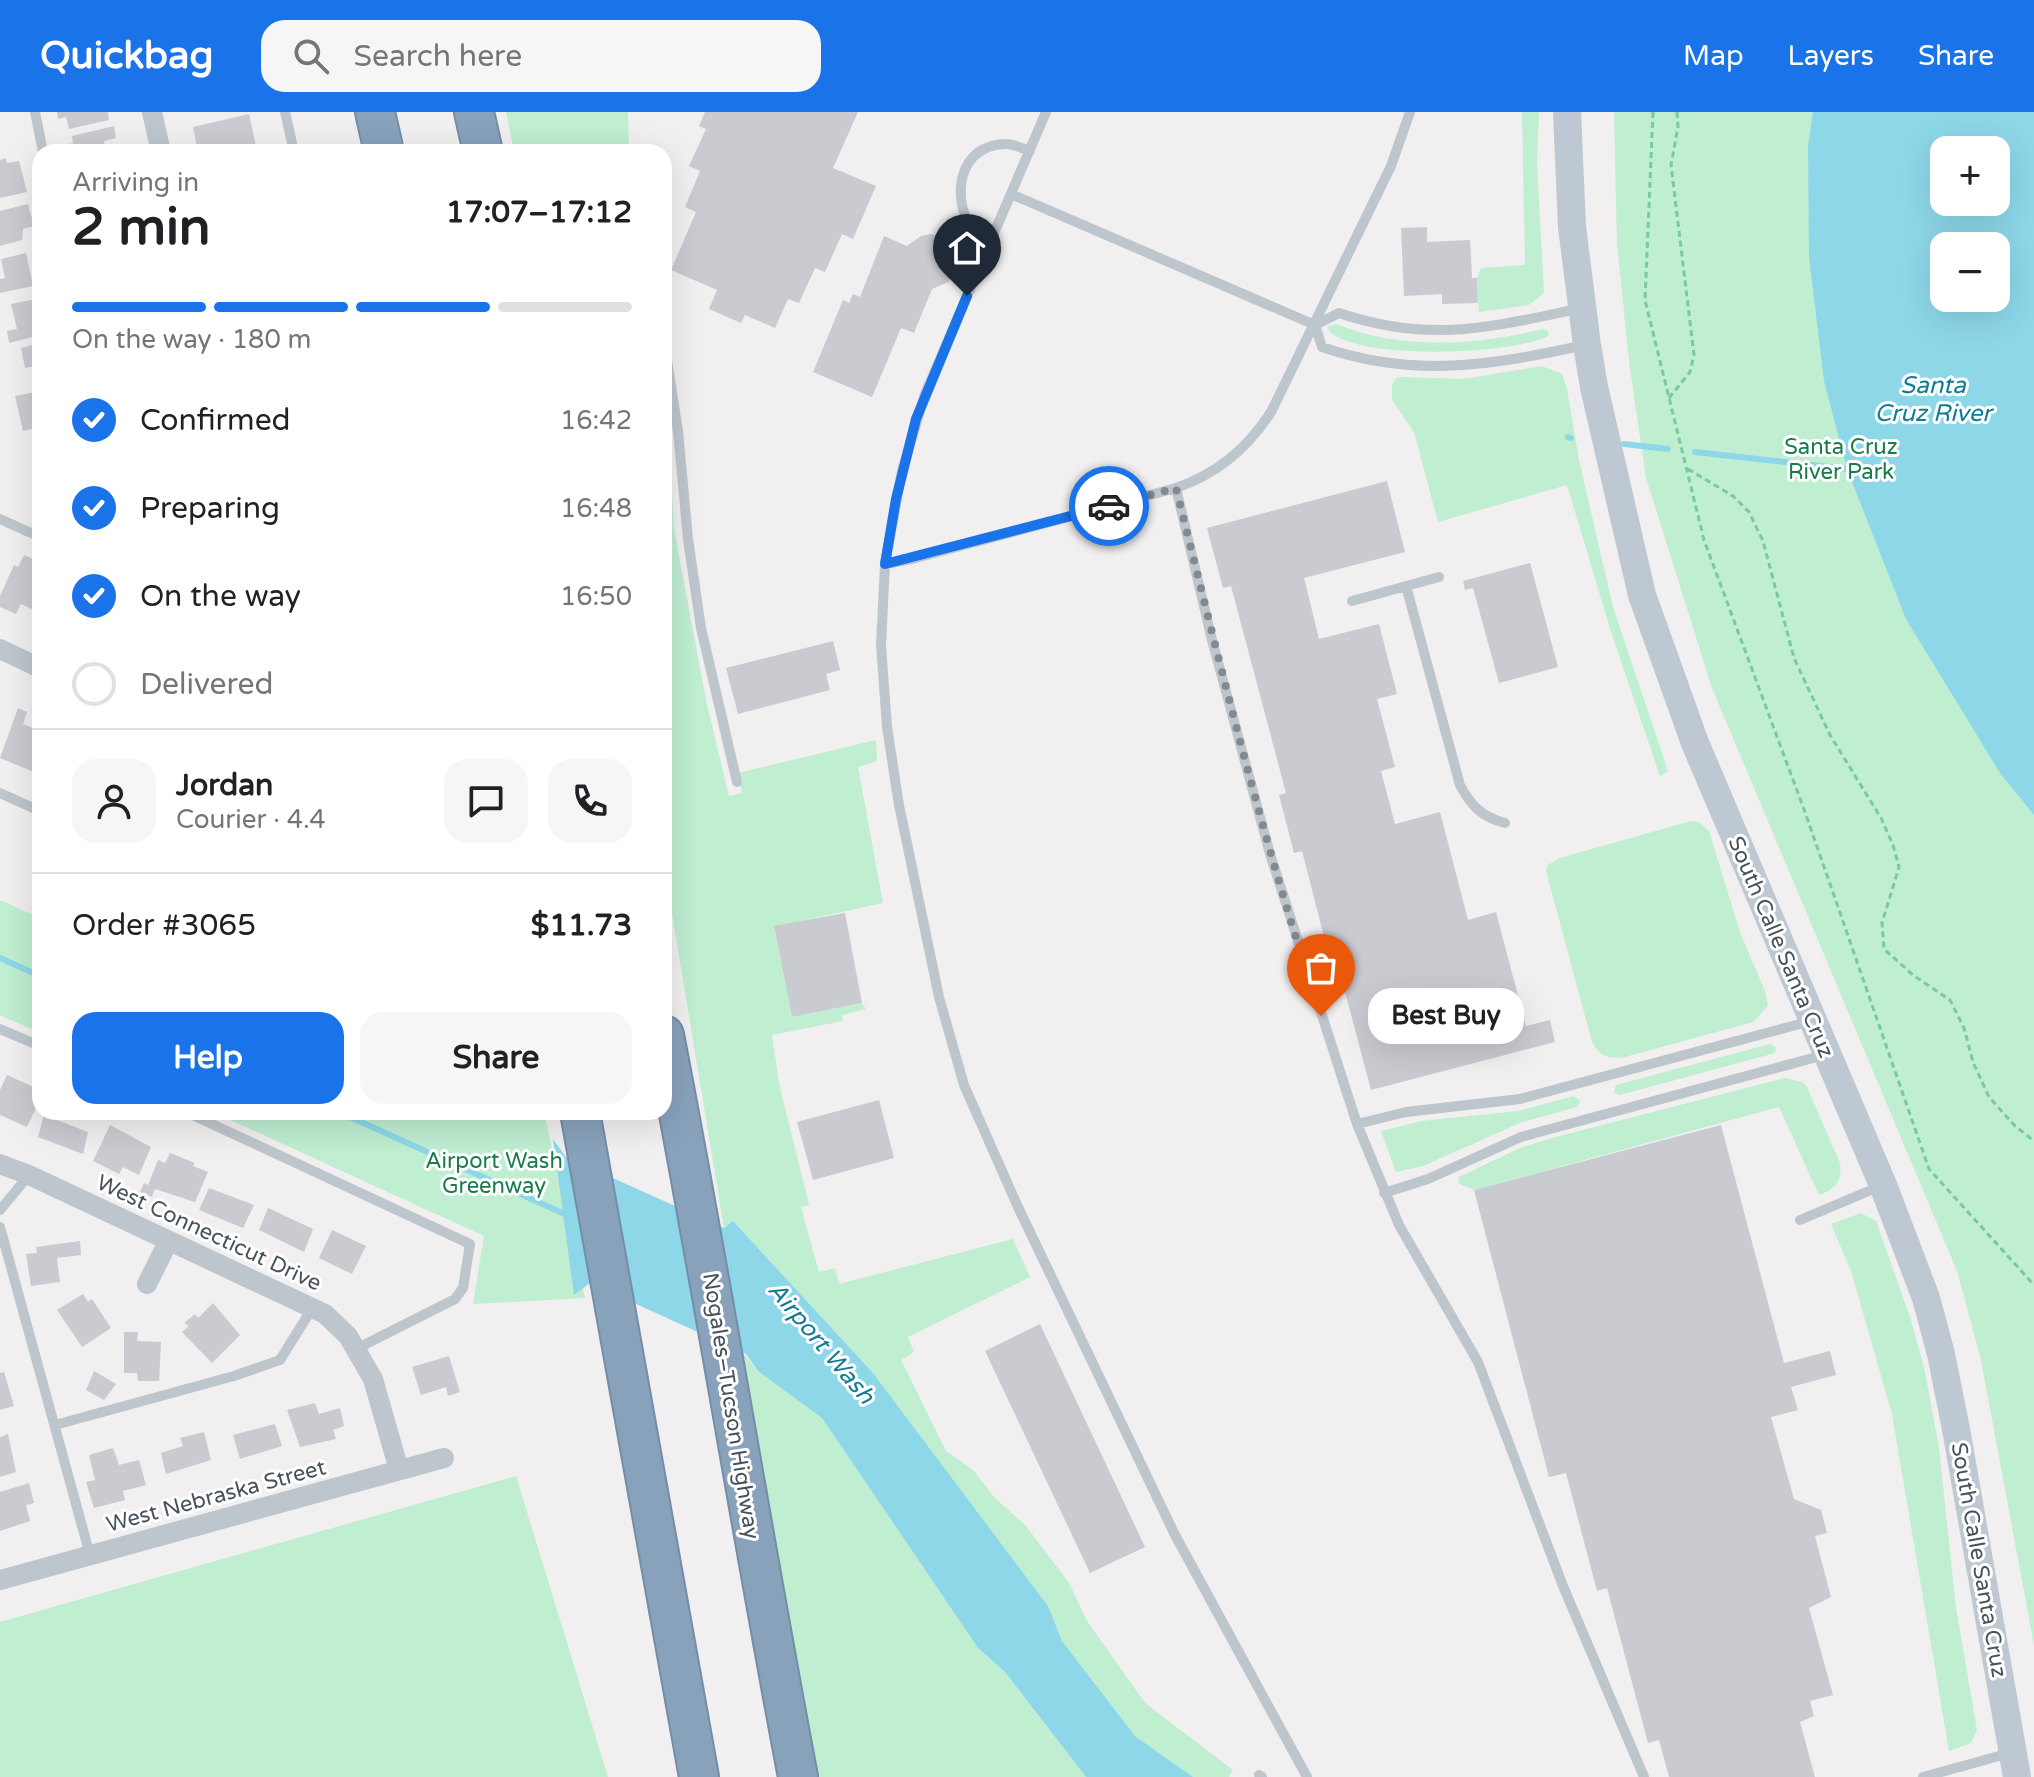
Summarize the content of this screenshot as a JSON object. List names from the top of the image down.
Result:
{
  "streets": {
    "highway": ["Nogales–Tucson Highway"],
    "street": ["South Calle Santa Cruz", "West Connecticut Drive", "West Nebraska Street"]
  },
  "crossings": [
    ["West Connecticut Drive", "West Nebraska Street"]
  ],
  "water": ["Santa Cruz River", "Airport Wash"],
  "parks": ["Santa Cruz River Park", "Airport Wash Greenway"],
  "places": ["Best Buy"],
  "page": {
    "header": "Quickbag",
    "search": "Search here",
    "nav": ["Map", "Layers", "Share"],
    "map_buttons": ["+", "−"],
    "heading": ["2 min", "Arriving in", "17:07–17:12"],
    "panel": [
      "Jordan",
      "Courier · 4.4",
      "Order #3065",
      "$11.73"
    ],
    "bar": "On the way · 180 m",
    "list": [
      ["Confirmed", "16:42"],
      ["Preparing", "16:48"],
      ["On the way", "16:50"],
      "Delivered"
    ],
    "bubble": "Best Buy",
    "buttons": ["Help", "Share"]
  }
}
